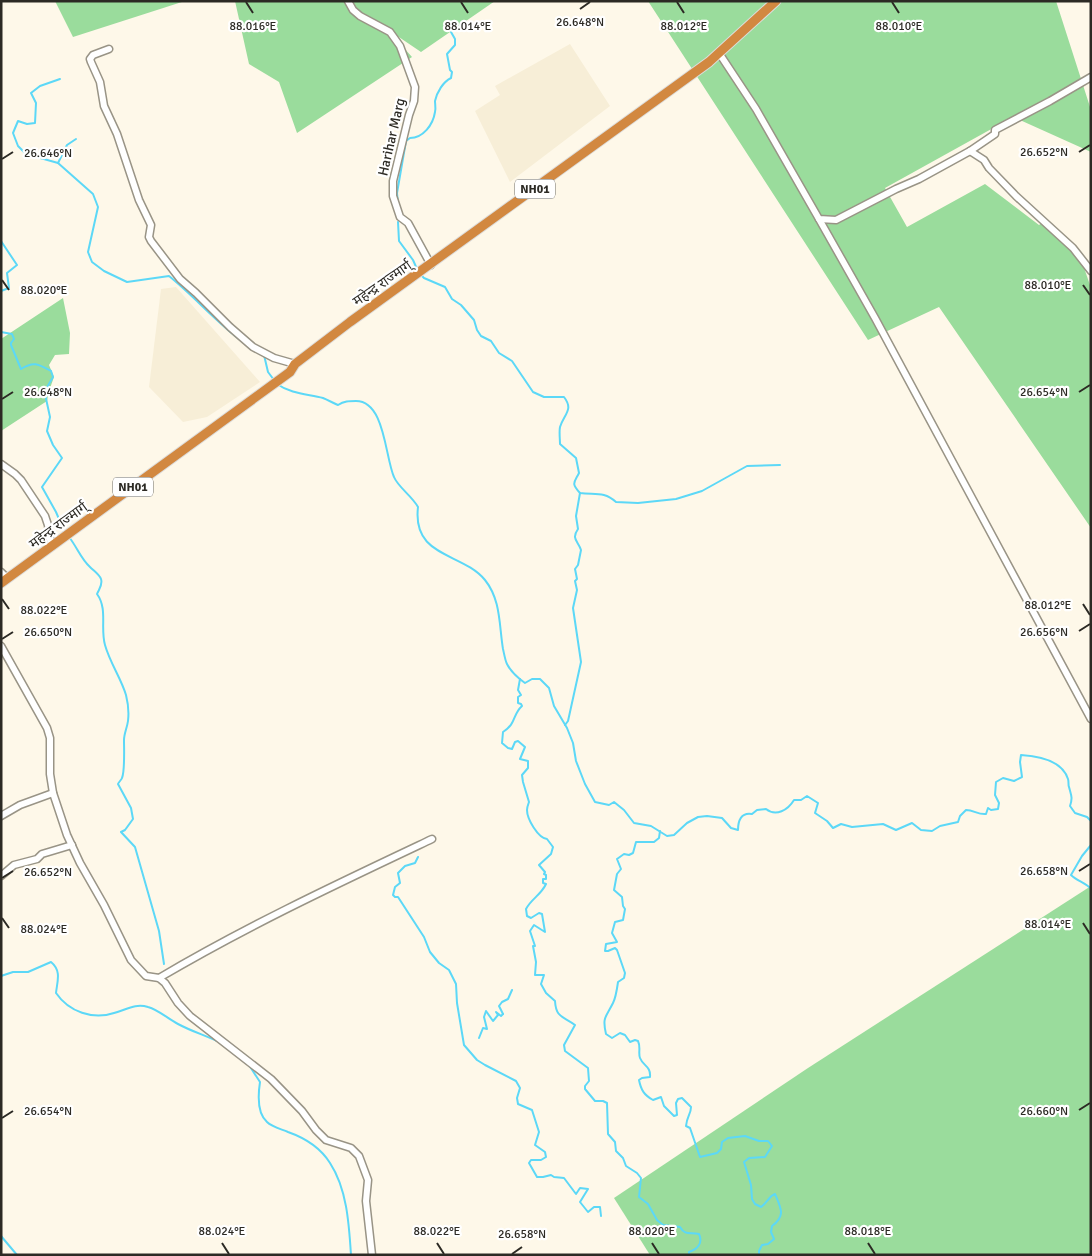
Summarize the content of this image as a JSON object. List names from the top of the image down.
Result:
{
  "streets": {
    "highway": ["NH01", "महेन्द्र राज्मार्ग्"],
    "street": ["Harihar Marg"]
  },
  "crossings": [
    ["Harihar Marg", "महेन्द्र राज्मार्ग्"]
  ],
  "coordinates": [
    "26.648°N",
    "88.016°E",
    "88.012°E",
    "88.010°E",
    "88.014°E",
    "26.652°N",
    "26.646°N",
    "88.020°E",
    "26.654°N",
    "88.022°E",
    "26.656°N",
    "26.650°N",
    "26.658°N",
    "88.024°E",
    "26.660°N",
    "88.018°E"
  ]
}
